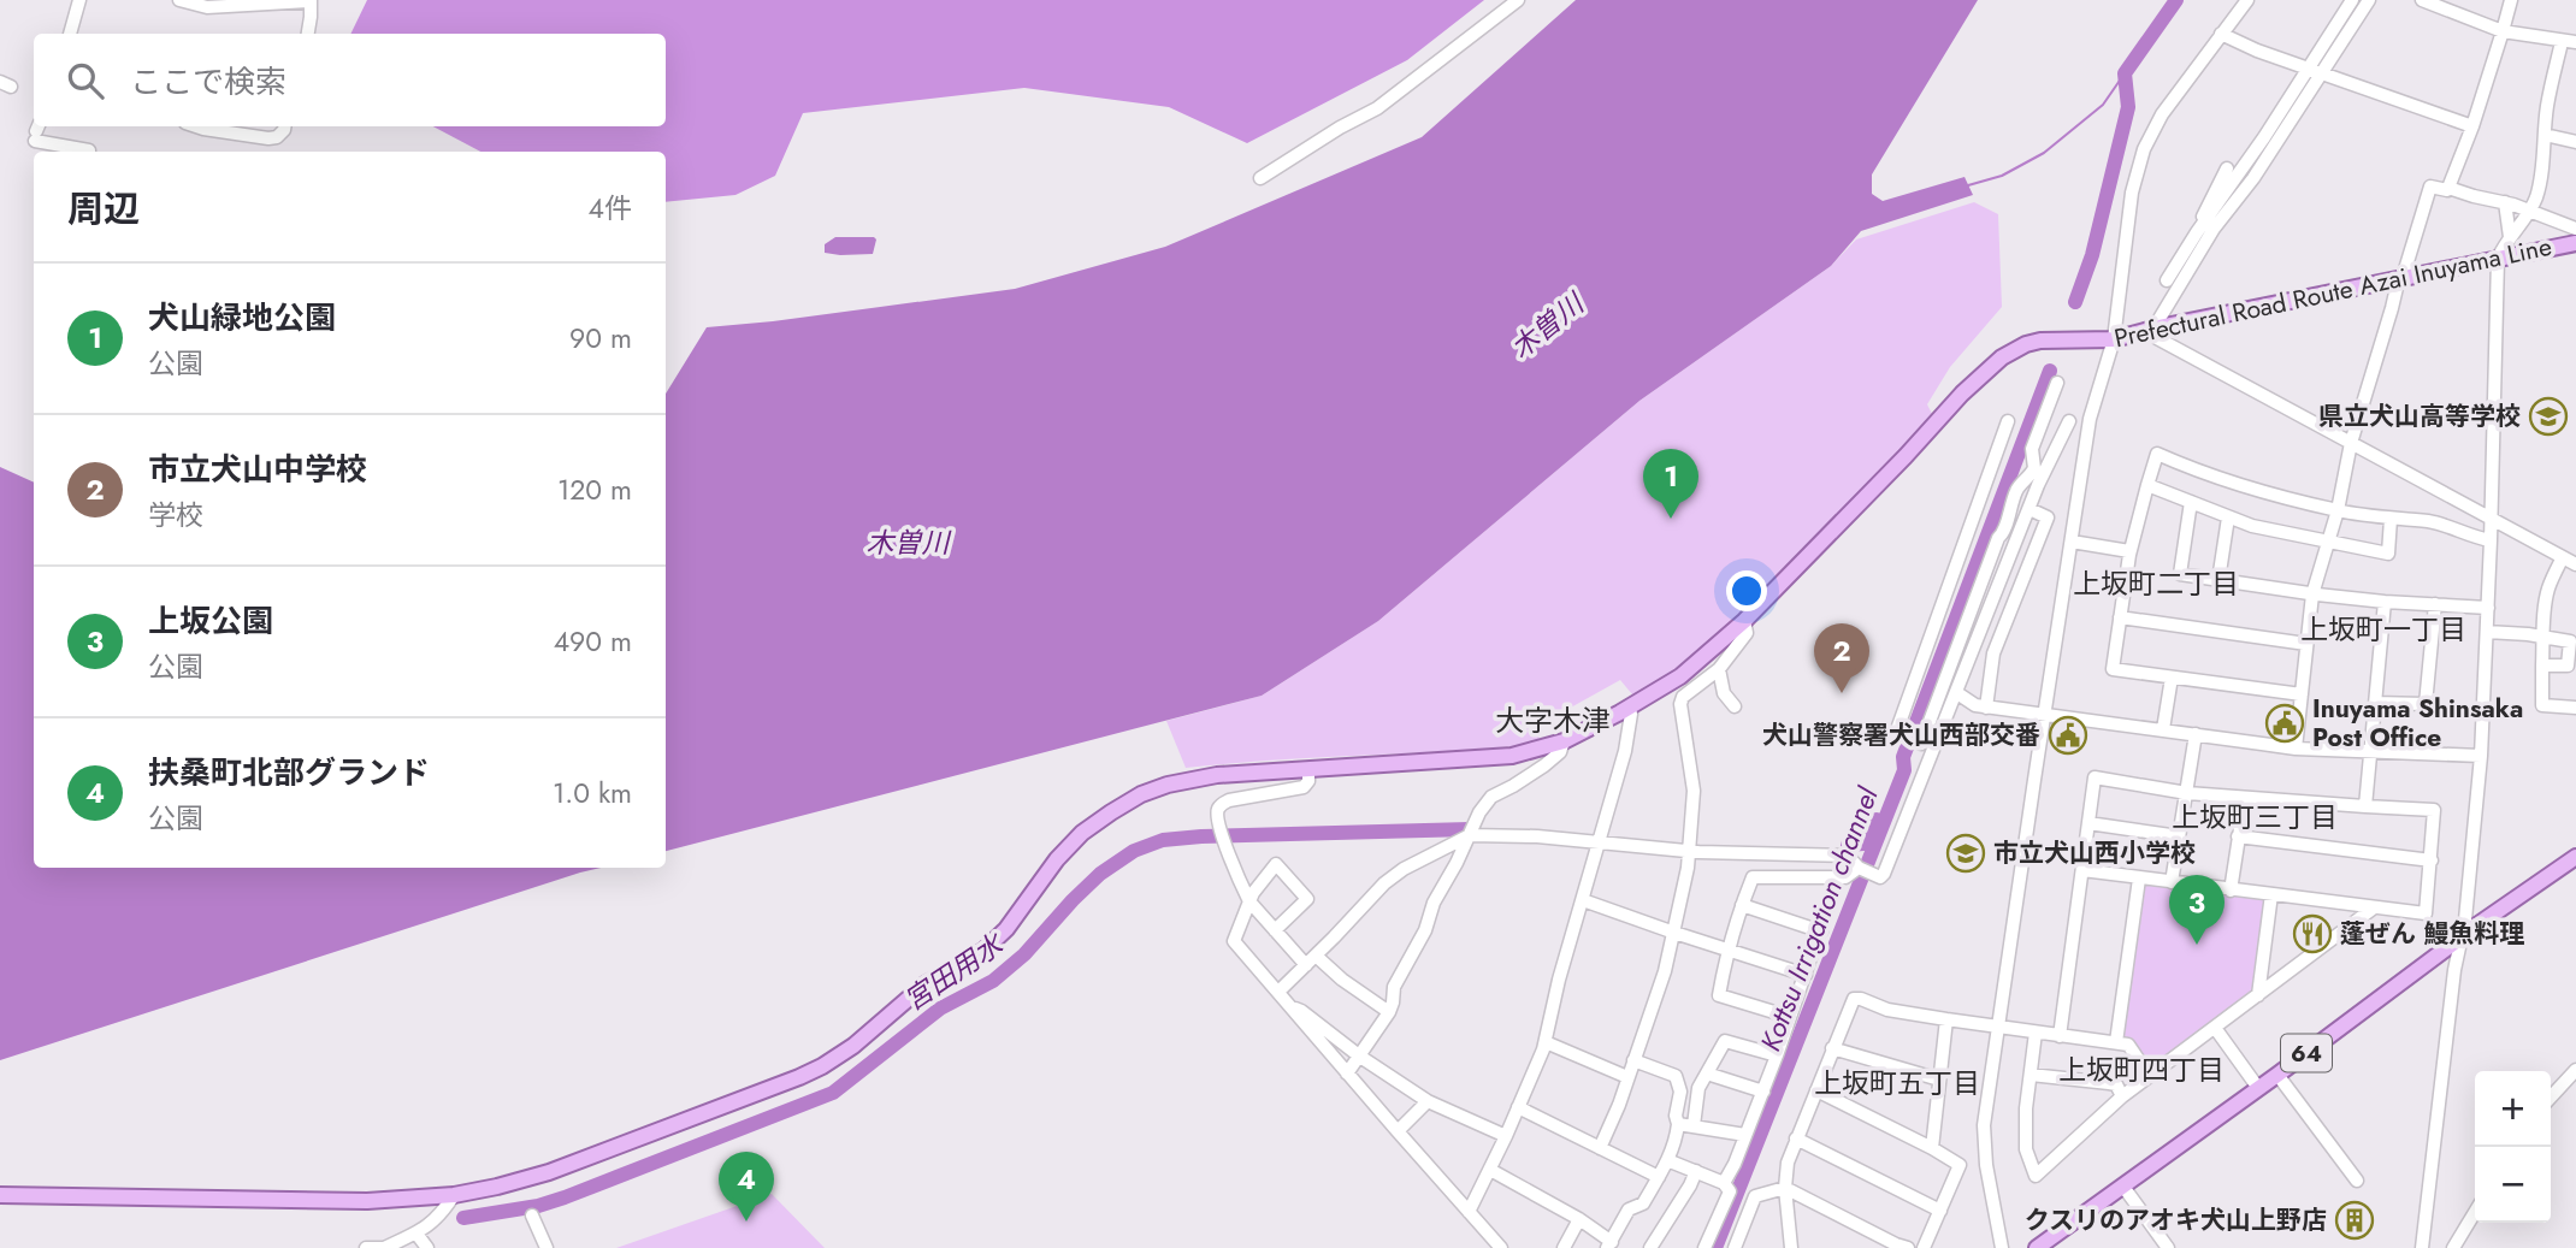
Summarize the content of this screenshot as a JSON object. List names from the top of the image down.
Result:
{
  "streets": {
    "main road": ["Prefectural Road Route Azai Inuyama Line", "64"]
  },
  "districts": [
    "上坂町二丁目",
    "上坂町一丁目",
    "大字木津",
    "上坂町三丁目",
    "上坂町四丁目",
    "上坂町五丁目"
  ],
  "water": ["木曽川", "Kottsu Irrigation channel", "宮田用水"],
  "places": {
    "school or university": ["県立犬山高等学校", "市立犬山西小学校"],
    "public building": ["Inuyama Shinsaka Post Office", "犬山警察署犬山西部交番"],
    "restaurant": ["蓬ぜん 鰻魚料理"],
    "building": ["クスリのアオキ犬山上野店"]
  },
  "page": {
    "search": "ここで検索",
    "heading": ["周辺", "4件"],
    "list": [
      {
        "mark": "1",
        "name": "犬山緑地公園",
        "note": "公園",
        "value": "90 m"
      },
      {
        "mark": "2",
        "name": "市立犬山中学校",
        "note": "学校",
        "value": "120 m"
      },
      {
        "mark": "3",
        "name": "上坂公園",
        "note": "公園",
        "value": "490 m"
      },
      {
        "mark": "4",
        "name": "扶桑町北部グランド",
        "note": "公園",
        "value": "1.0 km"
      }
    ],
    "pins": [
      "1",
      "2",
      "3",
      "4"
    ],
    "map_buttons": ["+", "−"]
  }
}
